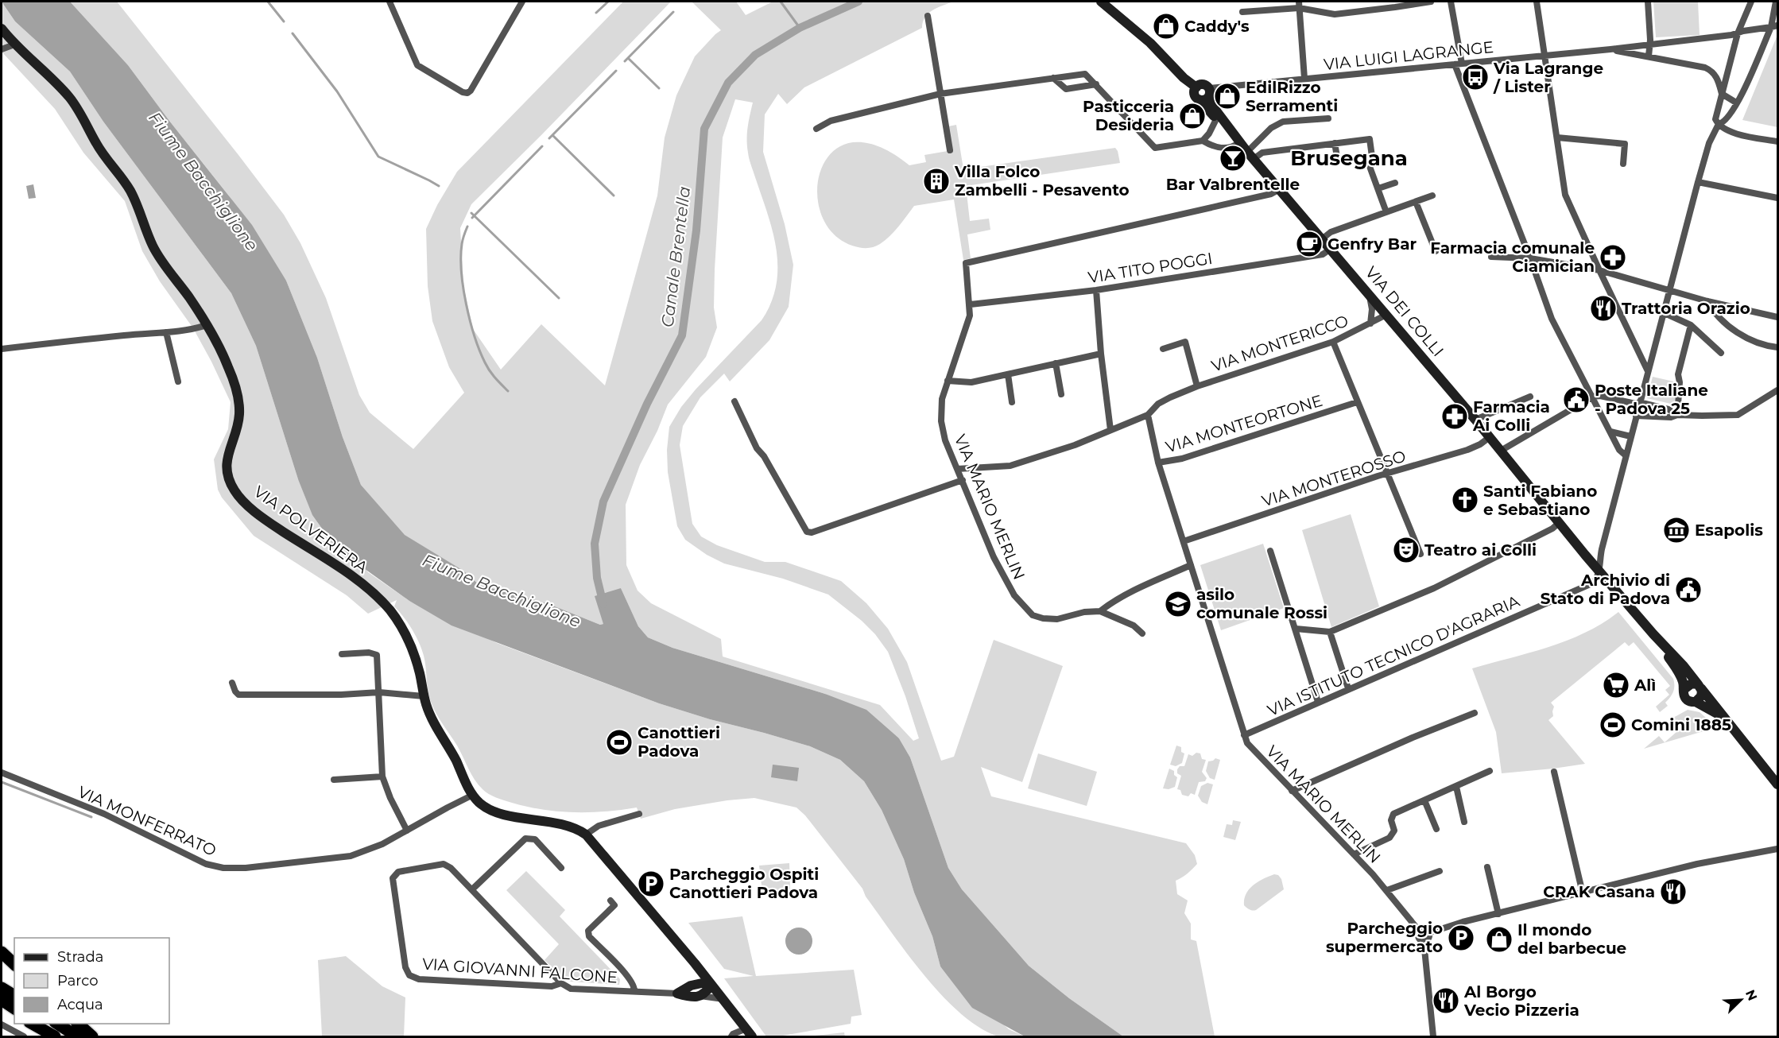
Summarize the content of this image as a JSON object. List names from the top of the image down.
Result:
{
  "streets": {
    "street": [
      "VIA LUIGI LAGRANGE",
      "VIA TITO POGGI",
      "VIA DEI COLLI",
      "VIA MONTERICCO",
      "VIA MONTEORTONE",
      "VIA MONTEROSSO",
      "VIA MARIO MERLIN",
      "VIA POLVERIERA",
      "VIA ISTITUTO TECNICO D'AGRARIA",
      "VIA MONFERRATO",
      "VIA GIOVANNI FALCONE"
    ]
  },
  "crossings": [
    ["VIA LUIGI LAGRANGE", "VIA DEI COLLI"],
    ["VIA TITO POGGI", "VIA DEI COLLI"],
    ["VIA TITO POGGI", "VIA MARIO MERLIN"],
    ["VIA DEI COLLI", "VIA MONTERICCO"],
    ["VIA DEI COLLI", "VIA MONTEROSSO"],
    ["VIA DEI COLLI", "VIA MARIO MERLIN"],
    ["VIA DEI COLLI", "VIA ISTITUTO TECNICO D'AGRARIA"],
    ["VIA MONTERICCO", "VIA MONTEORTONE"],
    ["VIA MONTERICCO", "VIA MARIO MERLIN"],
    ["VIA MONTEORTONE", "VIA MARIO MERLIN"],
    ["VIA MONTEROSSO", "VIA MARIO MERLIN"],
    ["VIA MARIO MERLIN", "VIA ISTITUTO TECNICO D'AGRARIA"],
    ["VIA POLVERIERA", "VIA MONFERRATO"]
  ],
  "districts": ["Brusegana"],
  "water": ["Fiume Bacchiglione", "Canale Brentella"],
  "places": {
    "shop": [
      "Caddy's",
      "EdilRizzo Serramenti",
      "Pasticceria Desideria",
      "Il mondo del barbecue"
    ],
    "bus stop": ["Via Lagrange / Lister"],
    "bar": ["Bar Valbrentelle"],
    "building": ["Villa Folco Zambelli - Pesavento"],
    "cafe": ["Genfry Bar"],
    "pharmacy": ["Farmacia comunale Ciamician", "Farmacia Ai Colli"],
    "restaurant": ["Trattoria Orazio", "CRAK Casana", "Al Borgo Vecio Pizzeria"],
    "public building": ["Poste Italiane - Padova 25", "Archivio di Stato di Padova"],
    "church": ["Santi Fabiano e Sebastiano"],
    "museum": ["Esapolis"],
    "theatre": ["Teatro ai Colli"],
    "school or university": ["asilo comunale Rossi"],
    "supermarket": ["Alì"],
    "sports": ["Comini 1885", "Canottieri Padova"],
    "parking": ["Parcheggio Ospiti Canottieri Padova", "Parcheggio supermercato"]
  },
  "legend": ["Strada", "Parco", "Acqua"],
  "north": "top right"
}
